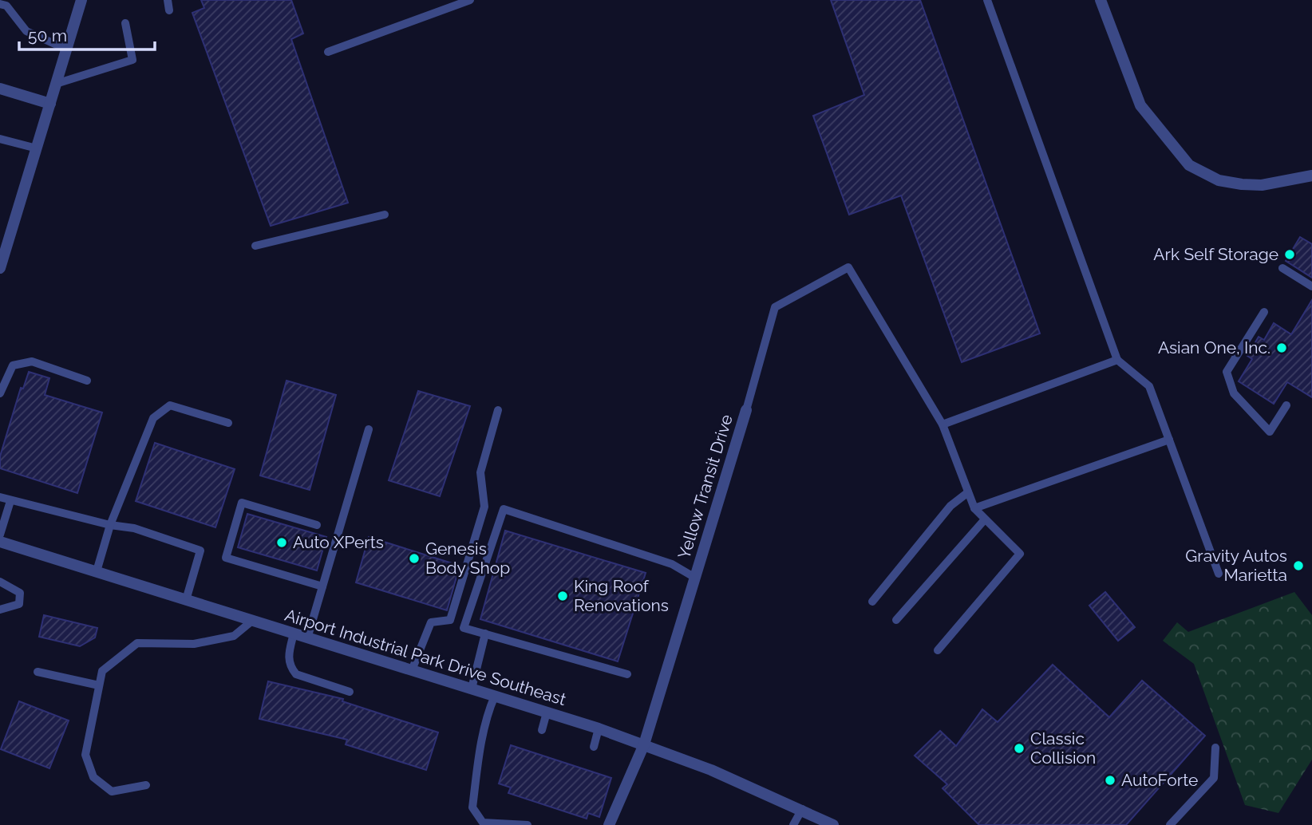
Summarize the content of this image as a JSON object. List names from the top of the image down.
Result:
{
  "streets": {
    "street": ["Yellow Transit Drive", "Airport Industrial Park Drive Southeast"]
  },
  "crossings": [
    ["Yellow Transit Drive", "Airport Industrial Park Drive Southeast"]
  ],
  "places": [
    "Ark Self Storage",
    "Asian One, Inc.",
    "Auto XPerts",
    "Genesis Body Shop",
    "Gravity Autos Marietta",
    "King Roof Renovations",
    "Classic Collision",
    "AutoForte"
  ],
  "scale_bar": "50 m"
}
